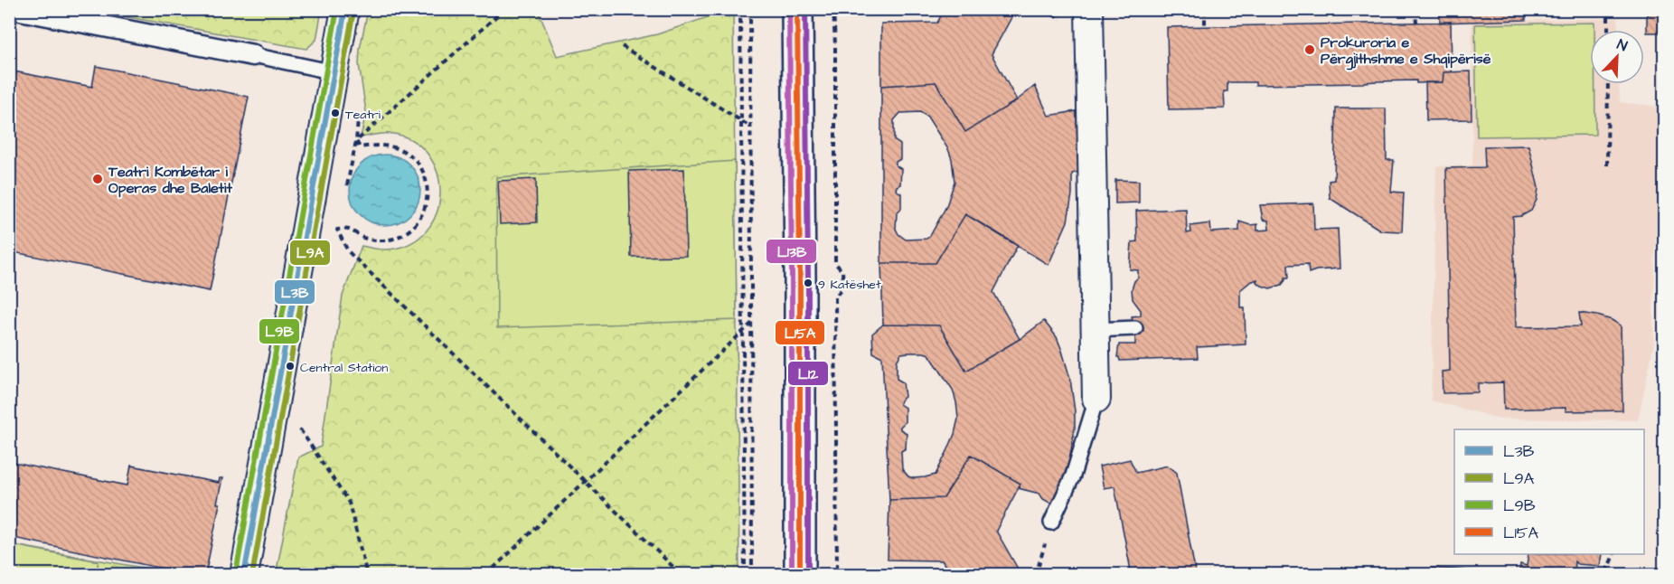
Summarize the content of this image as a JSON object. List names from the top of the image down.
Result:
{
  "places": [
    "Prokuroria e Përgjithshme e Shqipërisë",
    "Teatri",
    "Teatri Kombëtar i Operas dhe Baletit",
    "9 Katëshet",
    "Central Station"
  ],
  "lines": [
    "transit line L3B",
    "transit line L9B",
    "transit line L15A",
    "transit line L13B",
    "transit line L12",
    "transit line L9A"
  ],
  "legend": [
    "L3B",
    "L9A",
    "L9B",
    "L15A"
  ],
  "north": "top right"
}
